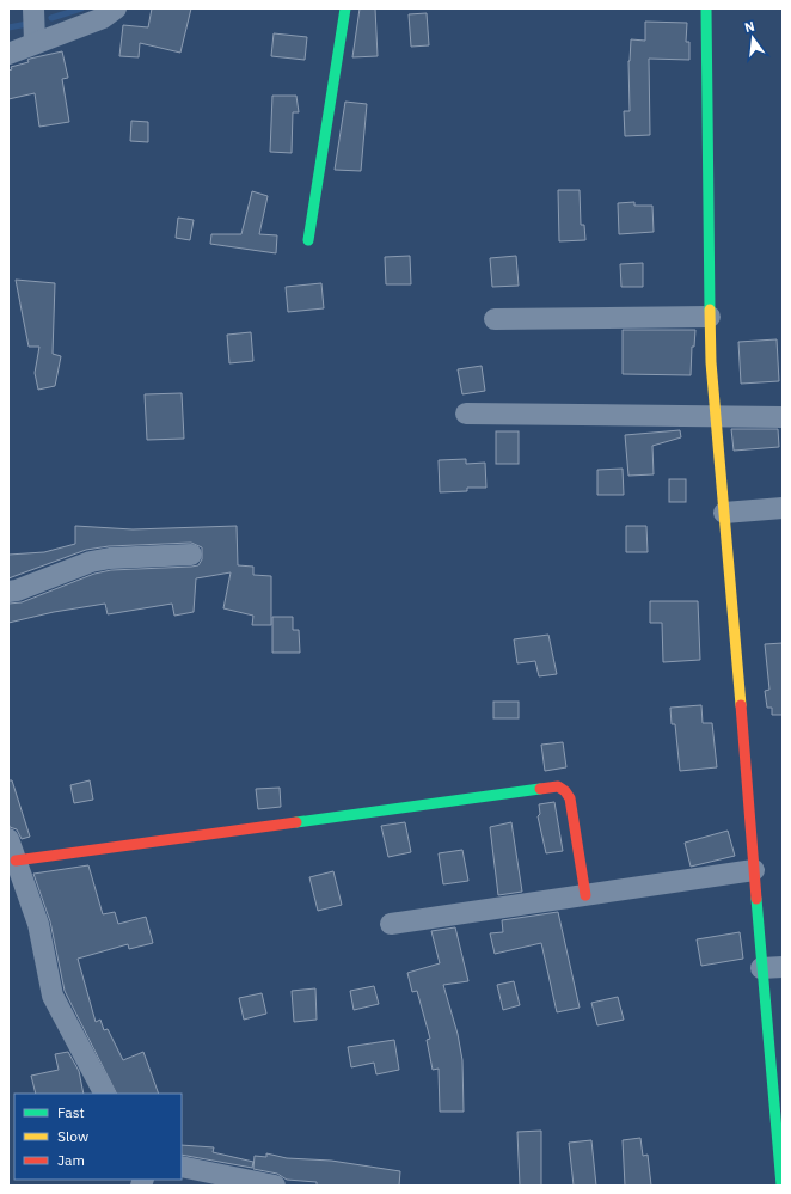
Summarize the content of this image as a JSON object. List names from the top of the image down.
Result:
{
  "legend": ["Fast", "Slow", "Jam"],
  "north": "top"
}
